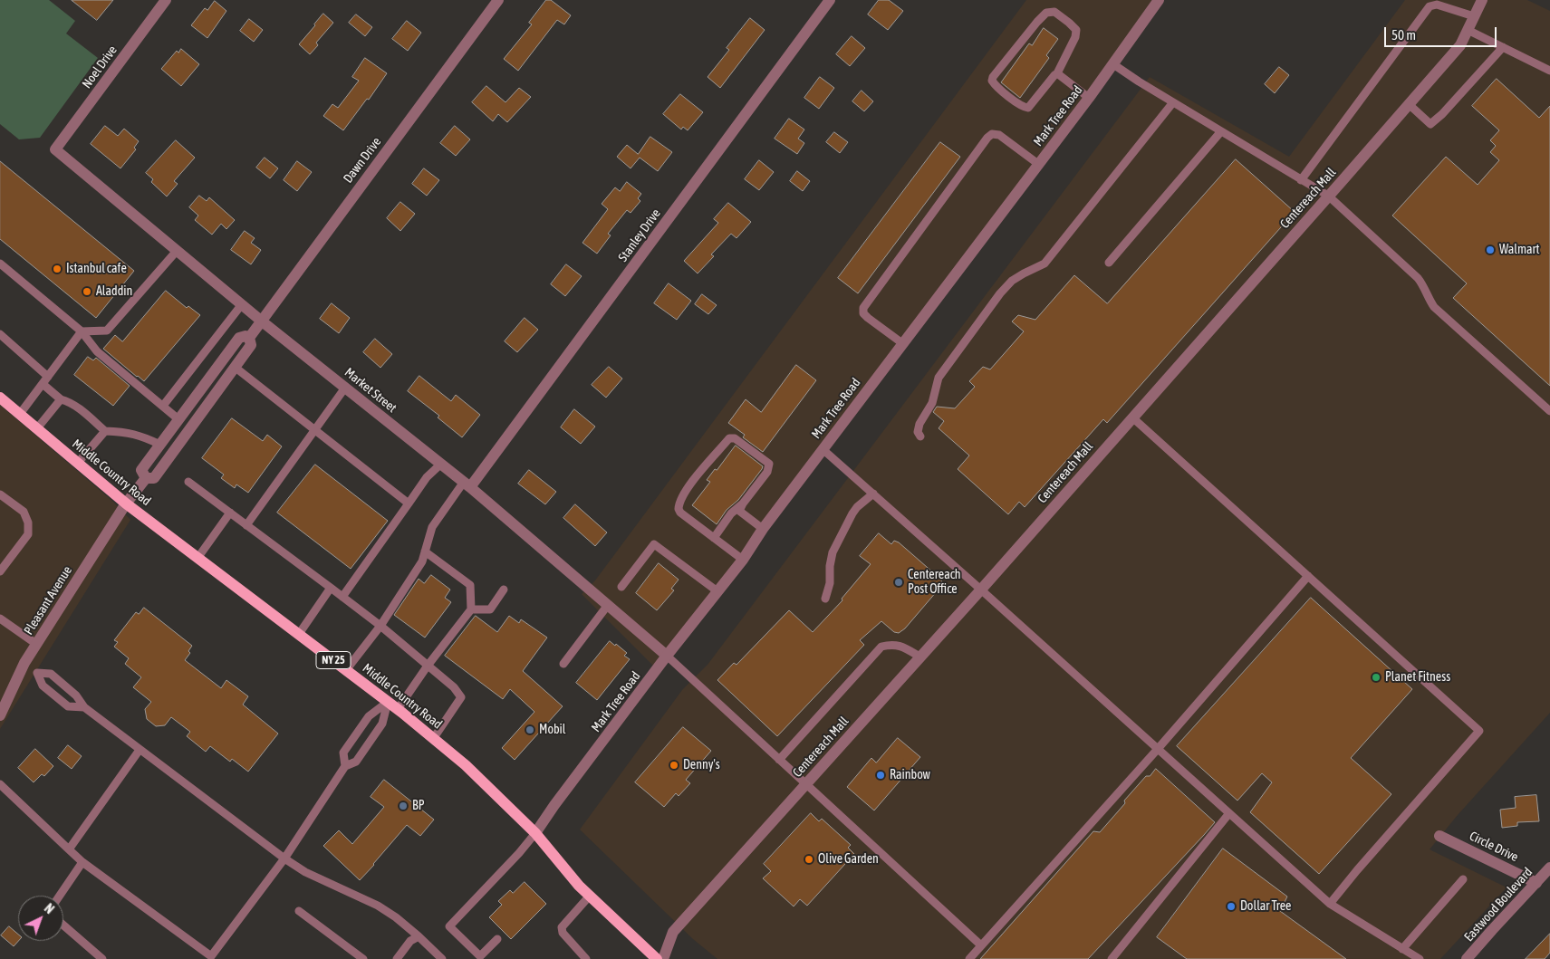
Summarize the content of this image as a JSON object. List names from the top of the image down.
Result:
{
  "streets": {
    "main road": ["Middle Country Road", "NY 25"],
    "street": [
      "Noel Drive",
      "Mark Tree Road",
      "Dawn Drive",
      "Centereach Mall",
      "Stanley Drive",
      "Market Street",
      "Pleasant Avenue",
      "Circle Drive",
      "Eastwood Boulevard"
    ]
  },
  "crossings": [
    ["Noel Drive", "Market Street"],
    ["Mark Tree Road", "Market Street"],
    ["Mark Tree Road", "Middle Country Road"],
    ["Dawn Drive", "Market Street"],
    ["Dawn Drive", "Middle Country Road"],
    ["Dawn Drive", "Pleasant Avenue"],
    ["Stanley Drive", "Market Street"],
    ["Middle Country Road", "Pleasant Avenue"],
    ["Circle Drive", "Eastwood Boulevard"]
  ],
  "places": [
    "Walmart",
    "Istanbul cafe",
    "Aladdin",
    "Centereach Post Office",
    "Planet Fitness",
    "Mobil",
    "Denny's",
    "Rainbow",
    "BP",
    "Olive Garden",
    "Dollar Tree"
  ],
  "scale_bar": "50 m",
  "north": "top right"
}
